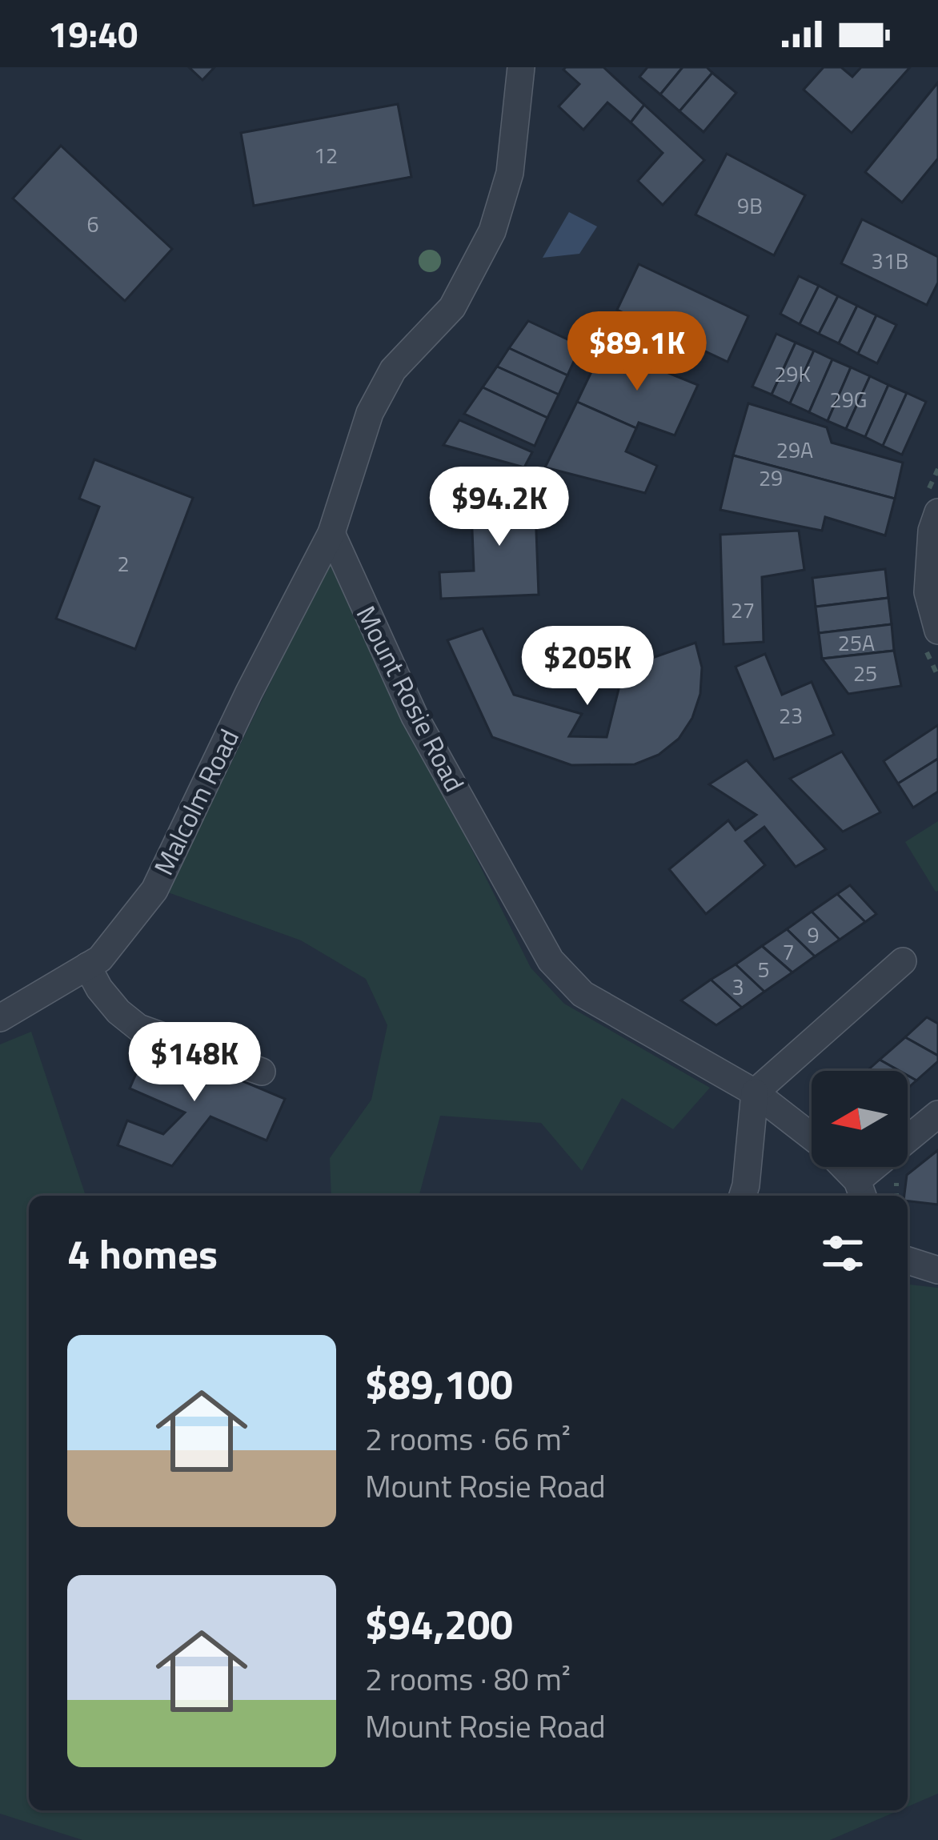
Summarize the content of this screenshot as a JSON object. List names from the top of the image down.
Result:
{
  "streets": {
    "street": ["Mount Rosie Road", "Malcolm Road"]
  },
  "crossings": [
    ["Mount Rosie Road", "Malcolm Road"]
  ],
  "house_numbers": [
    "12",
    "9B",
    "6",
    "31B",
    "29K",
    "29G",
    "29A",
    "29",
    "2",
    "27",
    "25A",
    "25",
    "23",
    "9",
    "7",
    "5",
    "3"
  ],
  "north": "left",
  "page": {
    "status": "19:40",
    "price": [
      "$89.1K",
      "$94.2K",
      "$205K",
      "$148K"
    ],
    "heading": "4 homes",
    "list": [
      {
        "name": "$89,100",
        "note": "2 rooms · 66 m² · Mount Rosie Road"
      },
      {
        "name": "$94,200",
        "note": "2 rooms · 80 m² · Mount Rosie Road"
      }
    ]
  }
}
